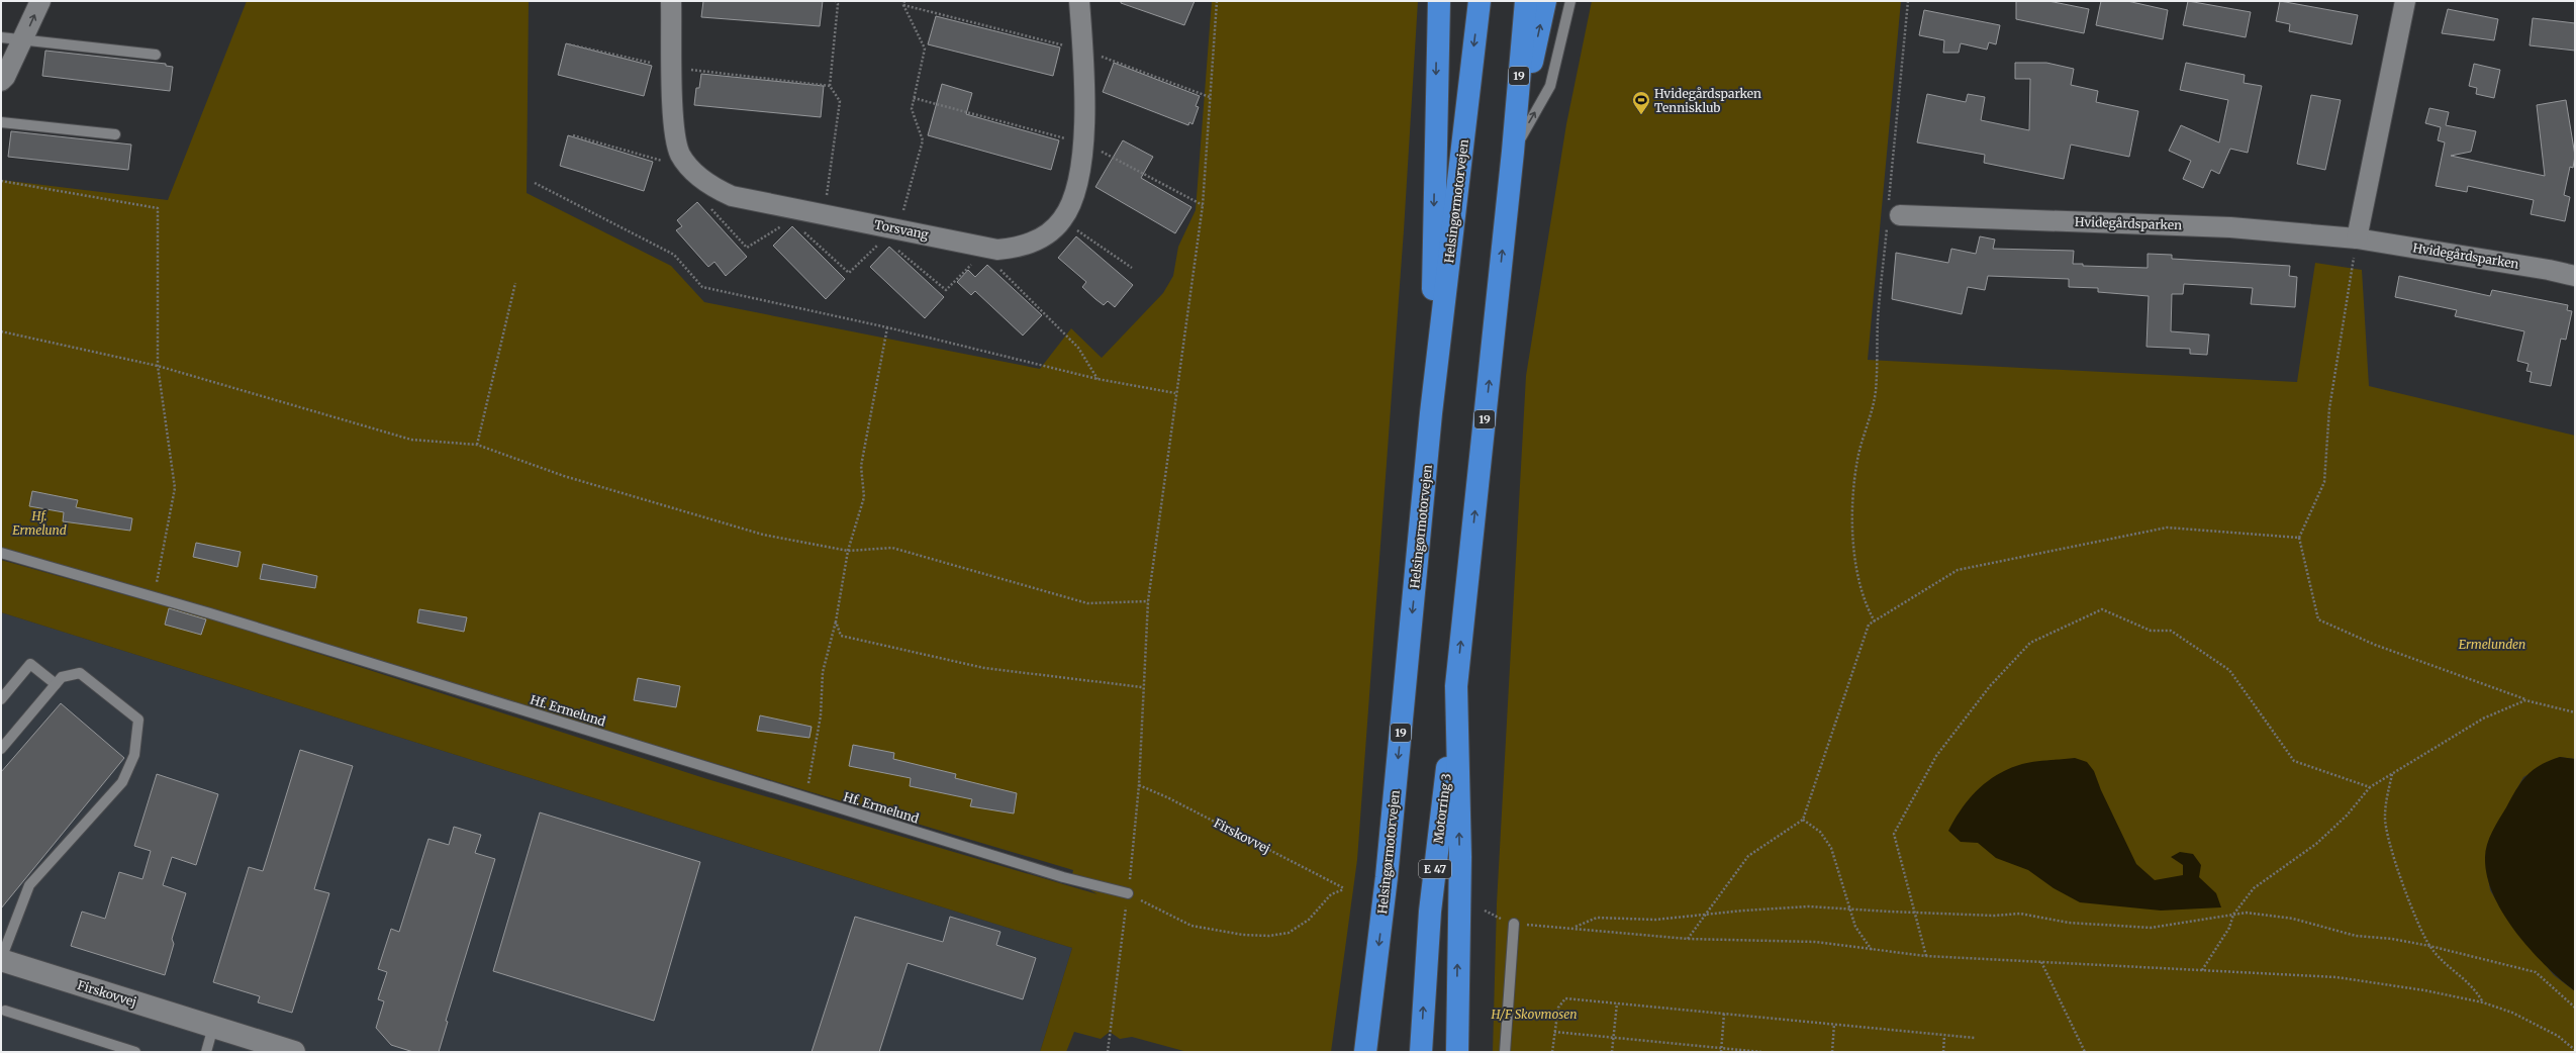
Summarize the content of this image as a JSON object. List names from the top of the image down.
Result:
{
  "streets": {
    "highway": [
      "19",
      "Helsingørmotorvejen",
      "Motorring 3",
      "E 47"
    ],
    "street": ["Hvidegårdsparken", "Torsvang", "Firskovvej"],
    "lane": ["Hf. Ermelund"]
  },
  "crossings": [
    ["19", "Motorring 3"],
    ["Hf. Ermelund", "Firskovvej"]
  ],
  "parks": ["Hf. Ermelund", "Ermelunden", "H/F Skovmosen"],
  "places": {
    "sports": ["Hvidegårdsparken Tennisklub"]
  }
}
